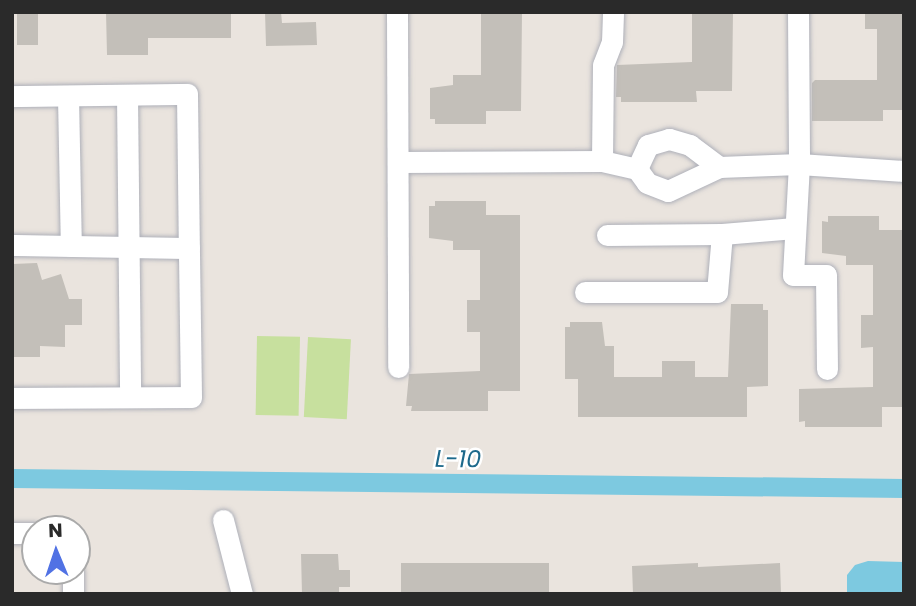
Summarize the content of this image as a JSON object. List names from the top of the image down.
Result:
{
  "water": ["L-10"],
  "north": "top"
}
